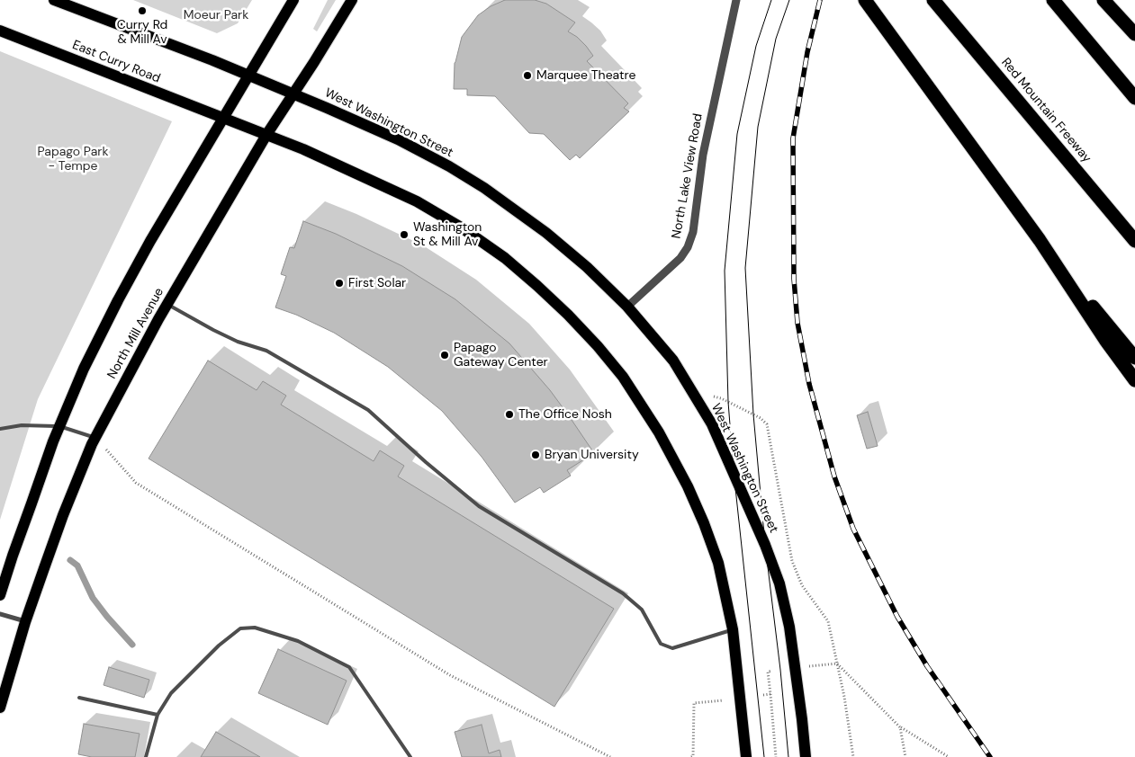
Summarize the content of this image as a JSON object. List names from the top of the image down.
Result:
{
  "streets": {
    "highway": ["Red Mountain Freeway"],
    "main road": ["East Curry Road", "West Washington Street", "North Mill Avenue"],
    "street": ["North Lake View Road"]
  },
  "crossings": [
    ["West Washington Street", "North Lake View Road"],
    ["West Washington Street", "North Mill Avenue"]
  ],
  "parks": ["Moeur Park", "Papago Park - Tempe"],
  "places": [
    "Curry Rd & Mill Av",
    "Marquee Theatre",
    "Washington St & Mill Av",
    "First Solar",
    "Papago Gateway Center",
    "The Office Nosh",
    "Bryan University"
  ]
}
